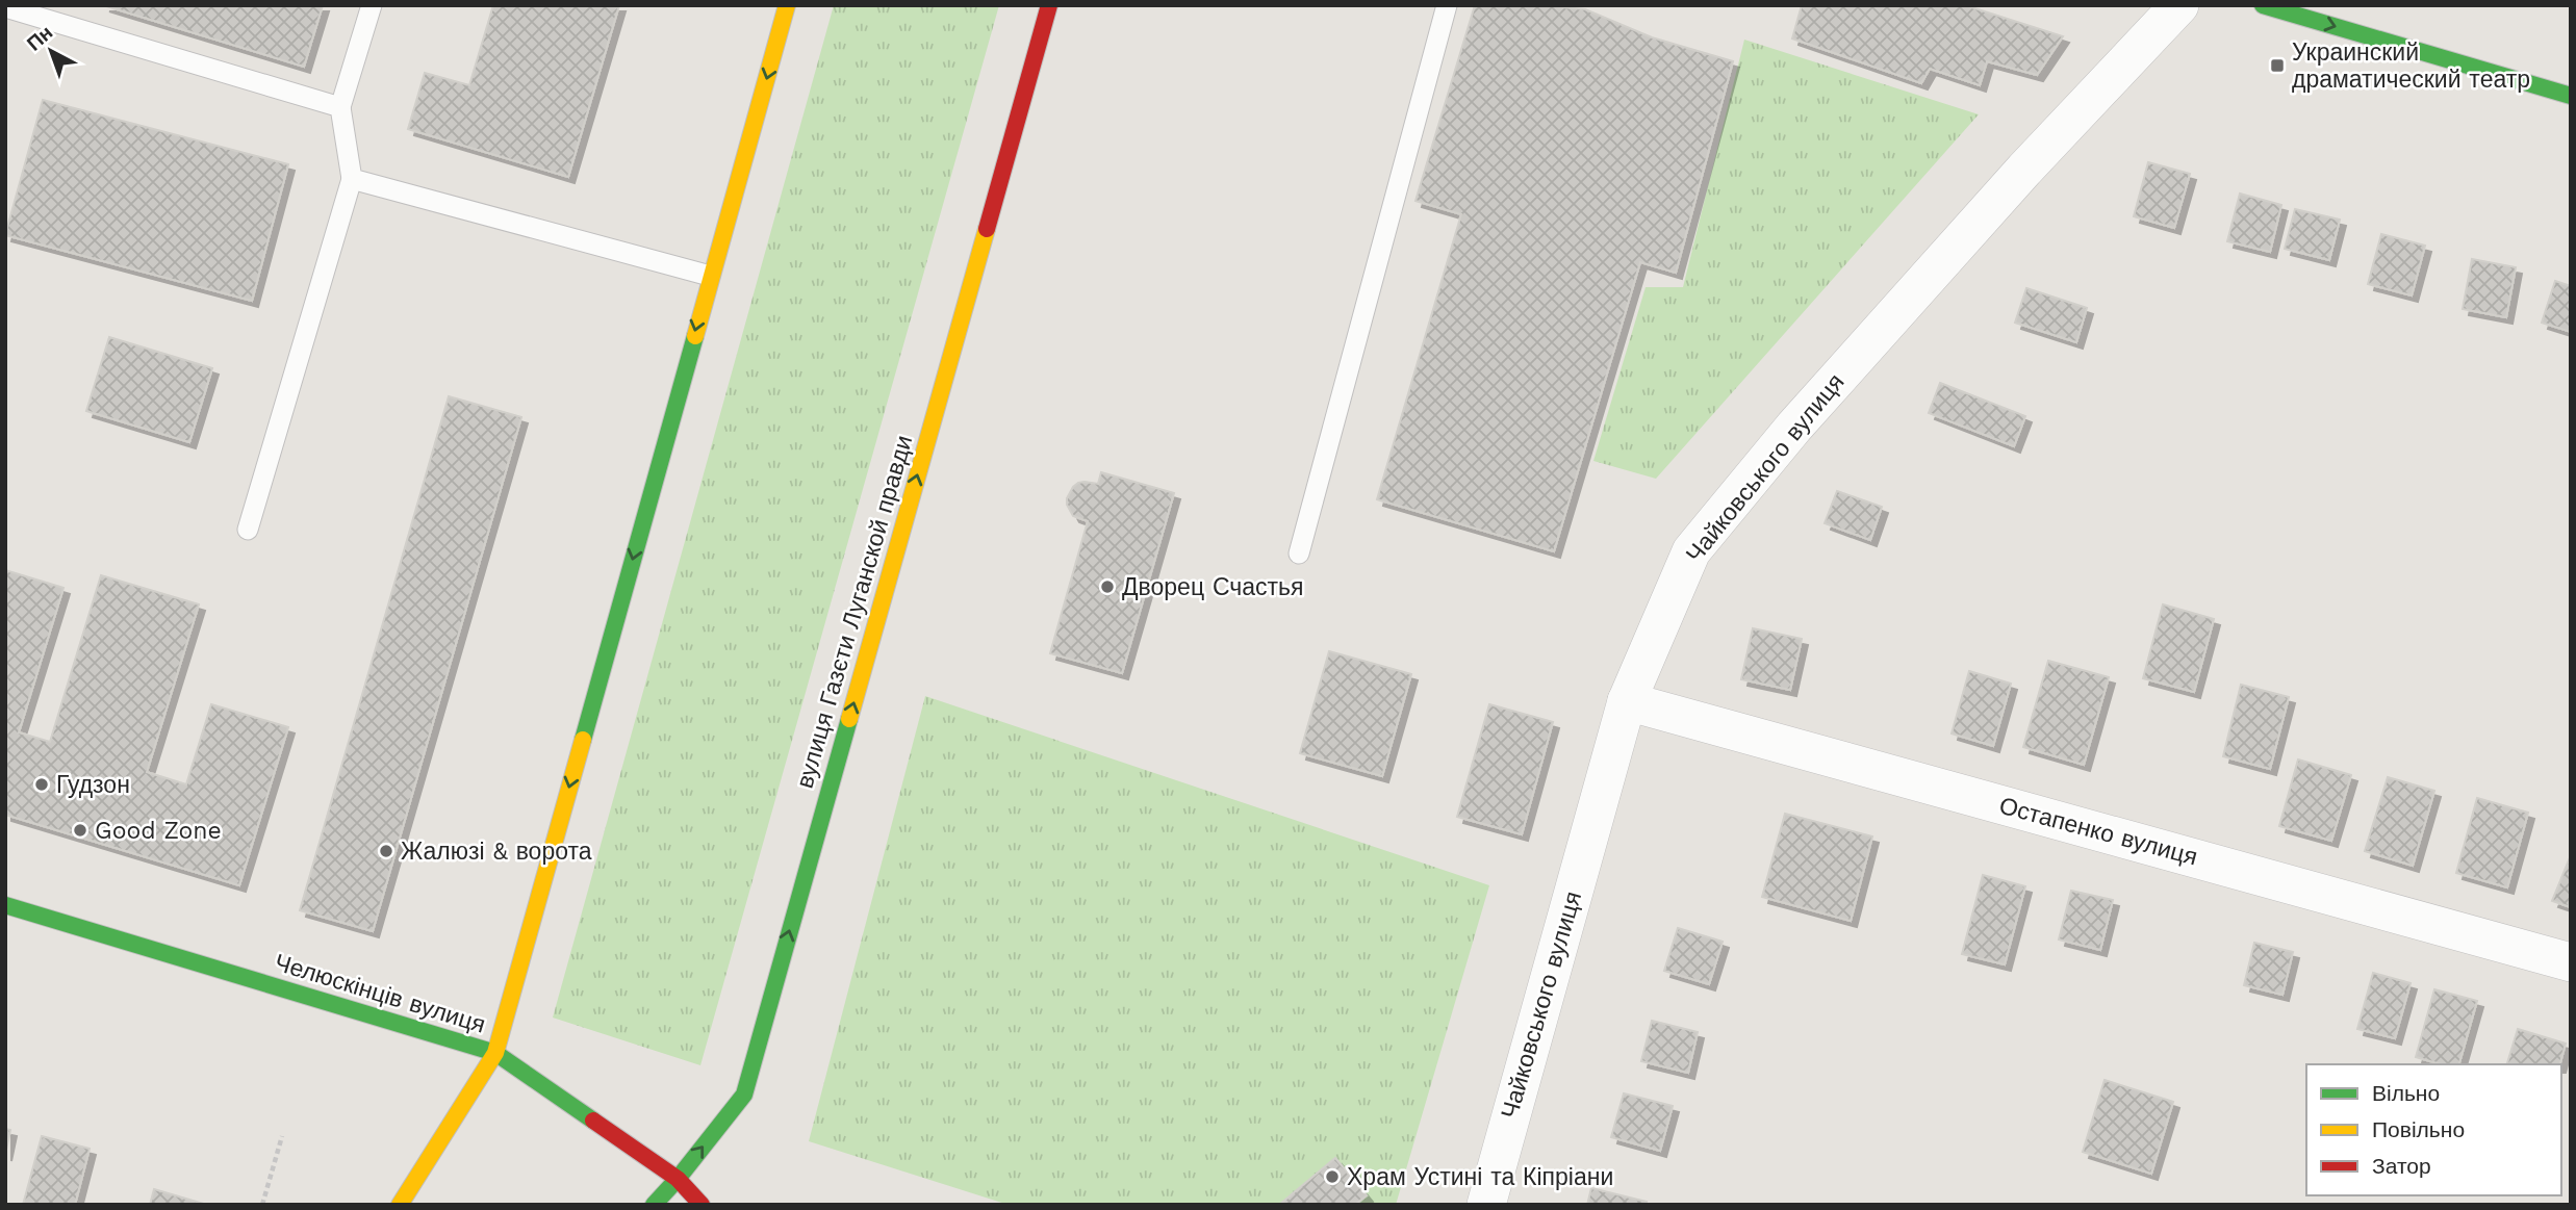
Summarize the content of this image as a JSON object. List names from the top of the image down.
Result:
{
  "streets": {
    "street": [
      "Чайковського вулиця",
      "вулиця Газєти Луганской правди",
      "Остапенко вулиця",
      "Челюскінців вулиця"
    ]
  },
  "crossings": [
    ["Чайковського вулиця", "Остапенко вулиця"],
    ["вулиця Газєти Луганской правди", "Челюскінців вулиця"]
  ],
  "one_way": ["вулиця Газєти Луганской правди"],
  "places": {
    "transit": ["Украинский драматический театр"],
    "other": [
      "Дворец Счастья",
      "Гудзон",
      "Good Zone",
      "Жалюзі & ворота",
      "Храм Устині та Кіпріани"
    ]
  },
  "legend": ["Вільно", "Повільно", "Затор"],
  "north": "top left"
}
